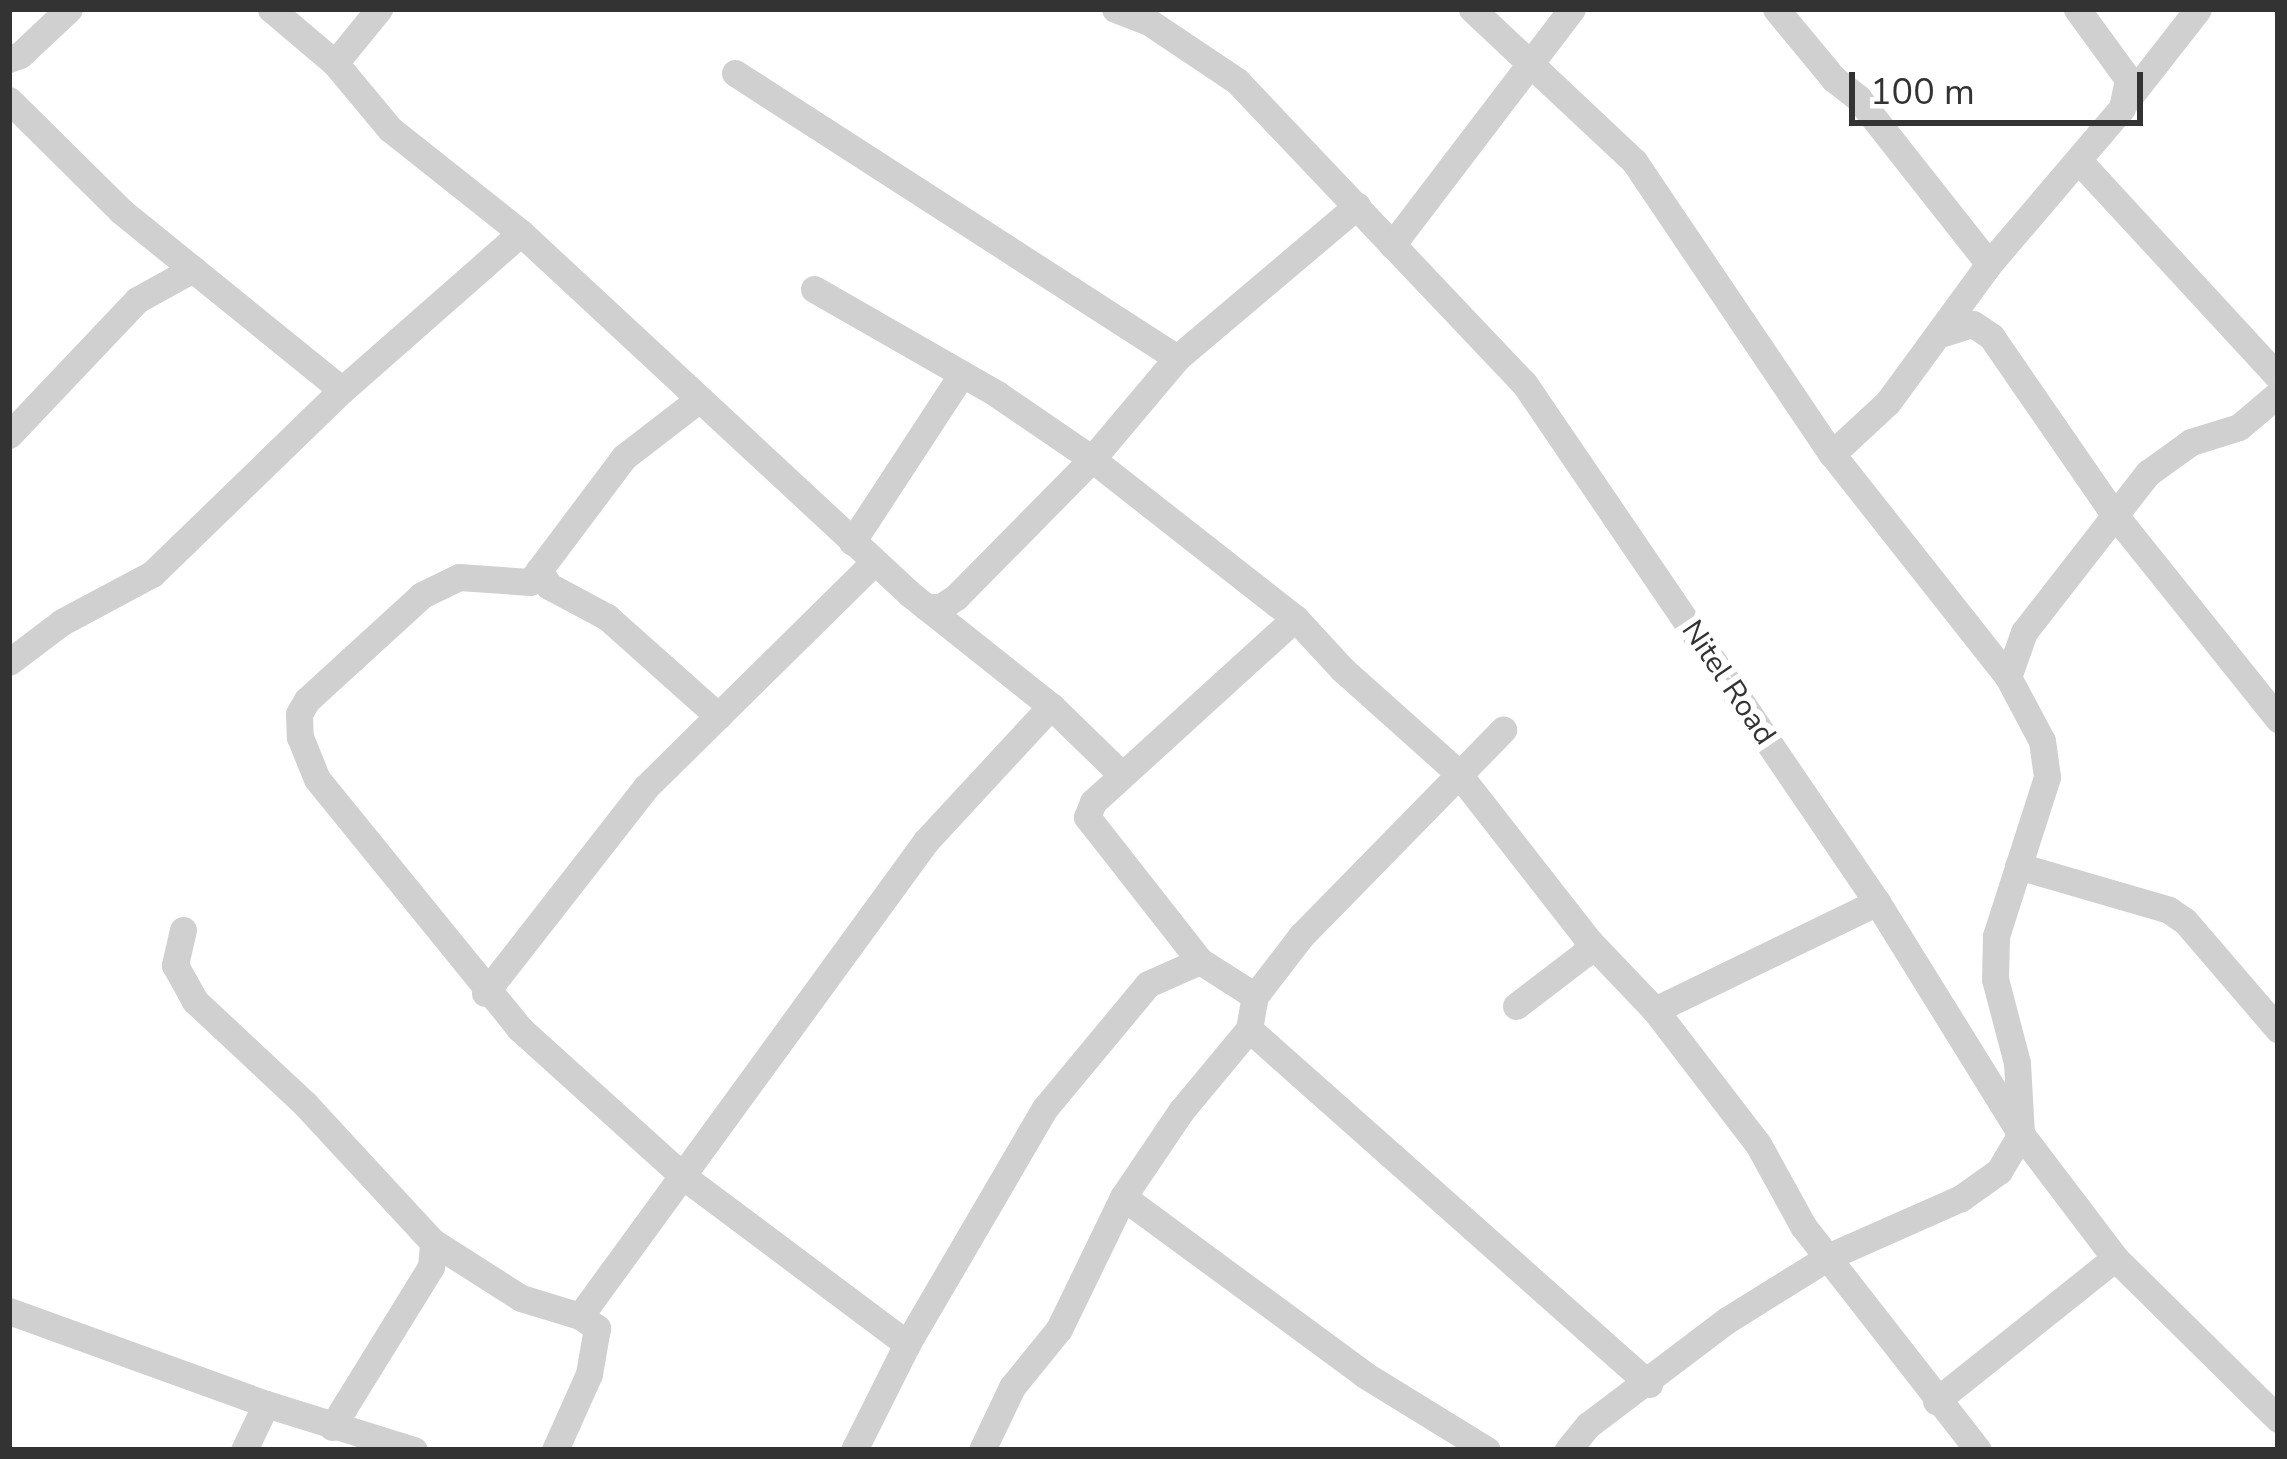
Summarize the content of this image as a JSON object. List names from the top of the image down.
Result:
{
  "streets": {
    "street": ["Nitel Road"]
  },
  "scale_bar": "100 m"
}
